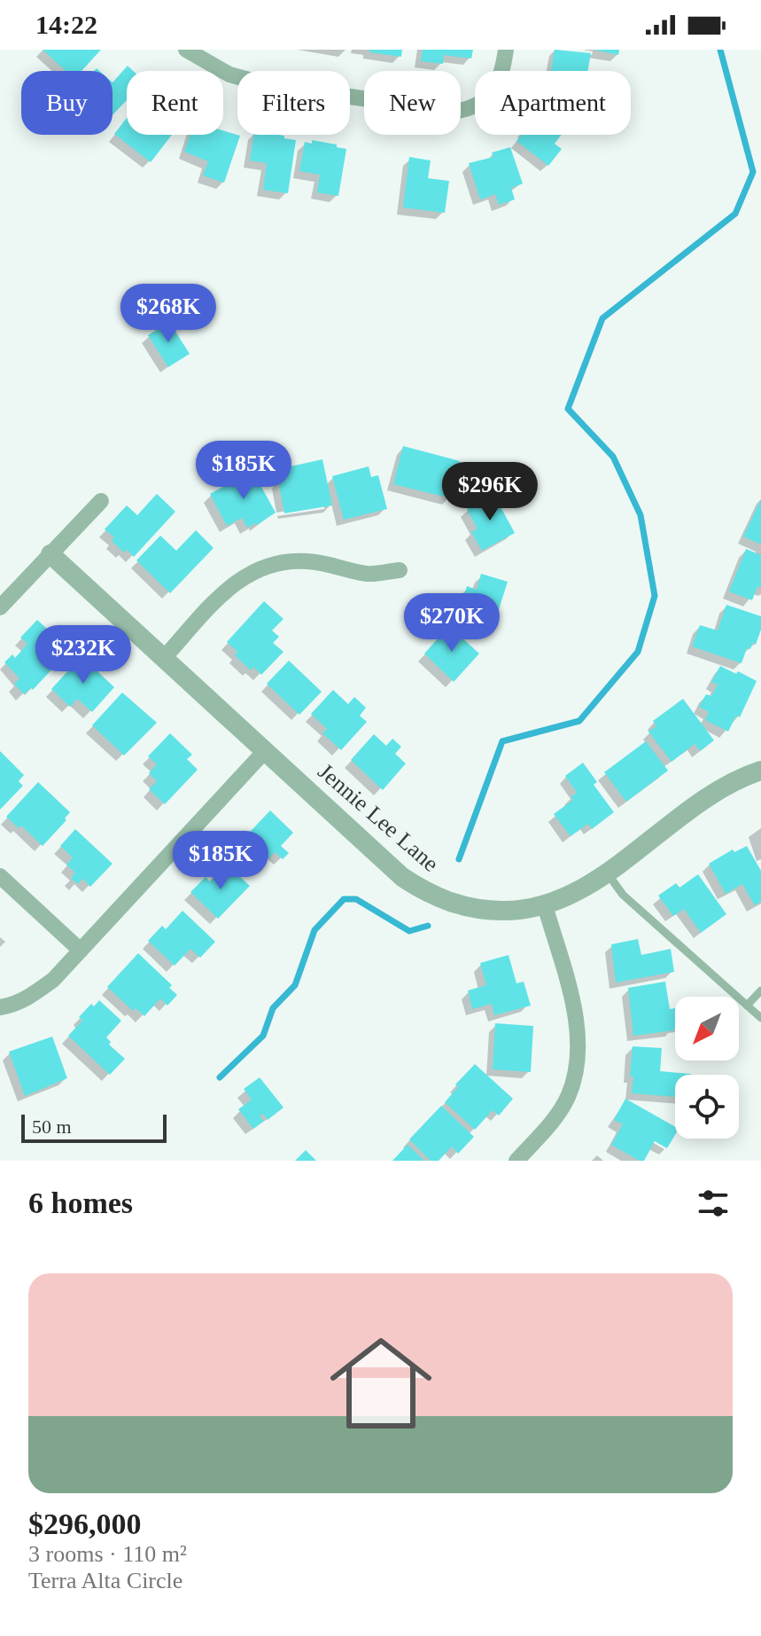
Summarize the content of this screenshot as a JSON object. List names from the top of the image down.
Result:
{
  "streets": {
    "street": ["Jennie Lee Lane"]
  },
  "scale_bar": "50 m",
  "north": "bottom left",
  "page": {
    "status": "14:22",
    "chip": [
      "Buy",
      "Rent",
      "Filters",
      "New",
      "Apartment"
    ],
    "price": [
      "$268K",
      "$185K",
      "$296K",
      "$270K",
      "$232K",
      "$185K"
    ],
    "scale": "50 m",
    "heading": "6 homes",
    "list": [
      {
        "name": "$296,000",
        "note": "3 rooms · 110 m² · Terra Alta Circle"
      }
    ]
  }
}
